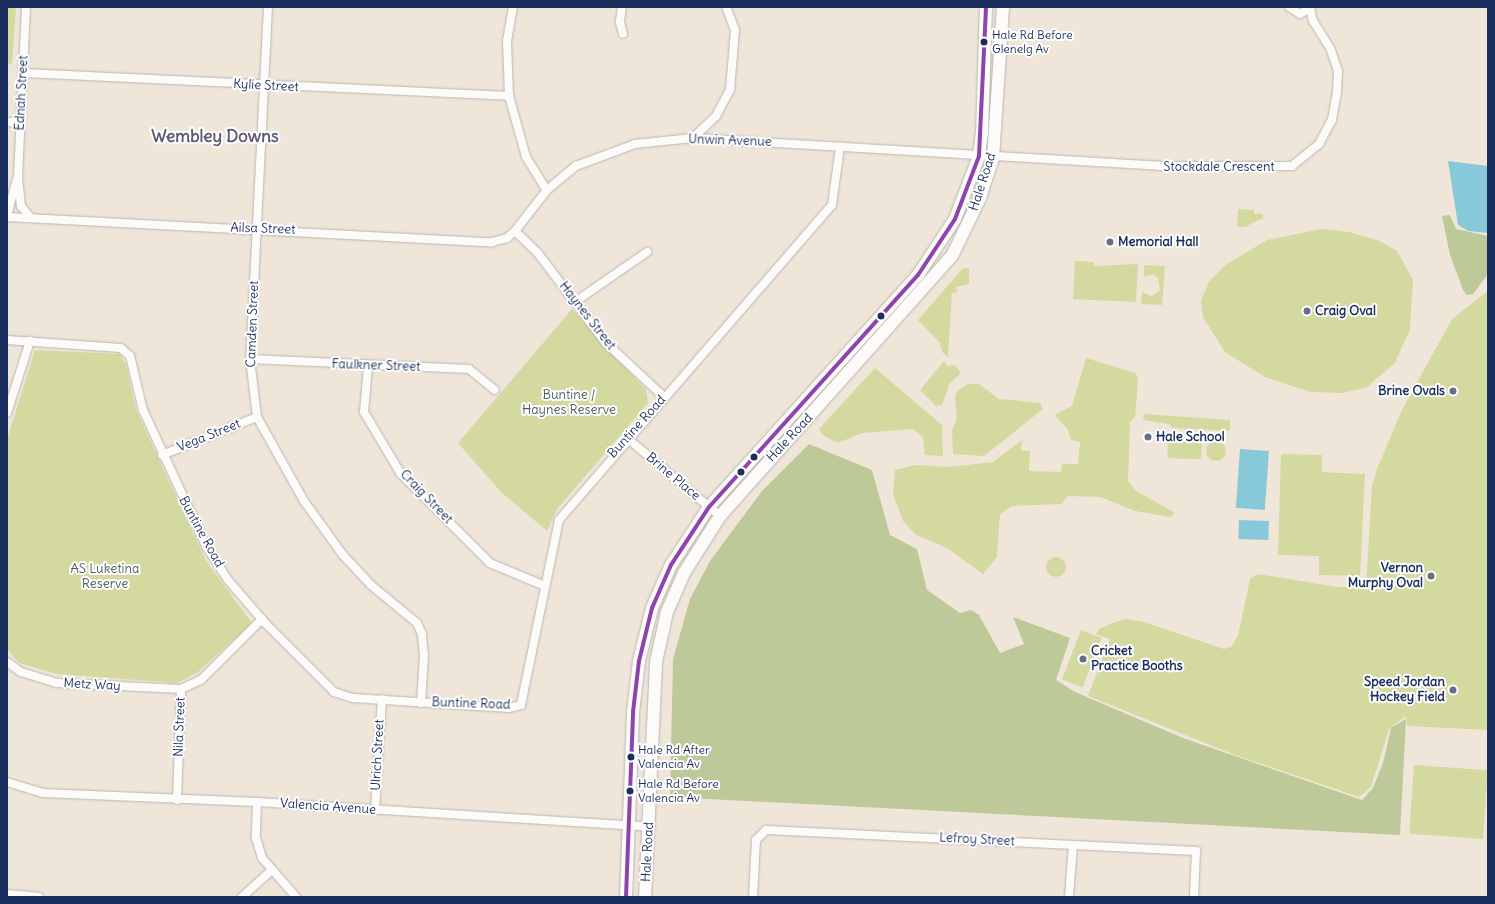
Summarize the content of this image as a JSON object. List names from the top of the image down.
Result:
{
  "streets": {
    "main road": ["Hale Road"],
    "street": [
      "Kylie Street",
      "Ednah Street",
      "Unwin Avenue",
      "Stockdale Crescent",
      "Ailsa Street",
      "Haynes Street",
      "Camden Street",
      "Faulkner Street",
      "Buntine Road",
      "Vega Street",
      "Brine Place",
      "Craig Street",
      "Metz Way",
      "Nila Street",
      "Ulrich Street",
      "Valencia Avenue",
      "Lefroy Street"
    ]
  },
  "crossings": [
    ["Kylie Street", "Ednah Street"],
    ["Kylie Street", "Camden Street"],
    ["Ednah Street", "Ailsa Street"],
    ["Unwin Avenue", "Stockdale Crescent"],
    ["Unwin Avenue", "Hale Road"],
    ["Unwin Avenue", "Ailsa Street"],
    ["Unwin Avenue", "Haynes Street"],
    ["Unwin Avenue", "Buntine Road"],
    ["Stockdale Crescent", "Hale Road"],
    ["Hale Road", "Brine Place"],
    ["Hale Road", "Valencia Avenue"],
    ["Ailsa Street", "Haynes Street"],
    ["Ailsa Street", "Camden Street"],
    ["Haynes Street", "Buntine Road"],
    ["Camden Street", "Faulkner Street"],
    ["Camden Street", "Buntine Road"],
    ["Camden Street", "Vega Street"],
    ["Faulkner Street", "Craig Street"],
    ["Buntine Road", "Vega Street"],
    ["Buntine Road", "Brine Place"],
    ["Buntine Road", "Craig Street"],
    ["Buntine Road", "Nila Street"],
    ["Buntine Road", "Ulrich Street"],
    ["Metz Way", "Nila Street"],
    ["Nila Street", "Valencia Avenue"],
    ["Ulrich Street", "Valencia Avenue"]
  ],
  "districts": ["Wembley Downs"],
  "parks": ["Buntine / Haynes Reserve", "AS Luketina Reserve"],
  "places": [
    "Hale Rd Before Glenelg Av",
    "Memorial Hall",
    "Craig Oval",
    "Brine Ovals",
    "Hale School",
    "Vernon Murphy Oval",
    "Cricket Practice Booths",
    "Speed Jordan Hockey Field",
    "Hale Rd After Valencia Av",
    "Hale Rd Before Valencia Av"
  ]
}
